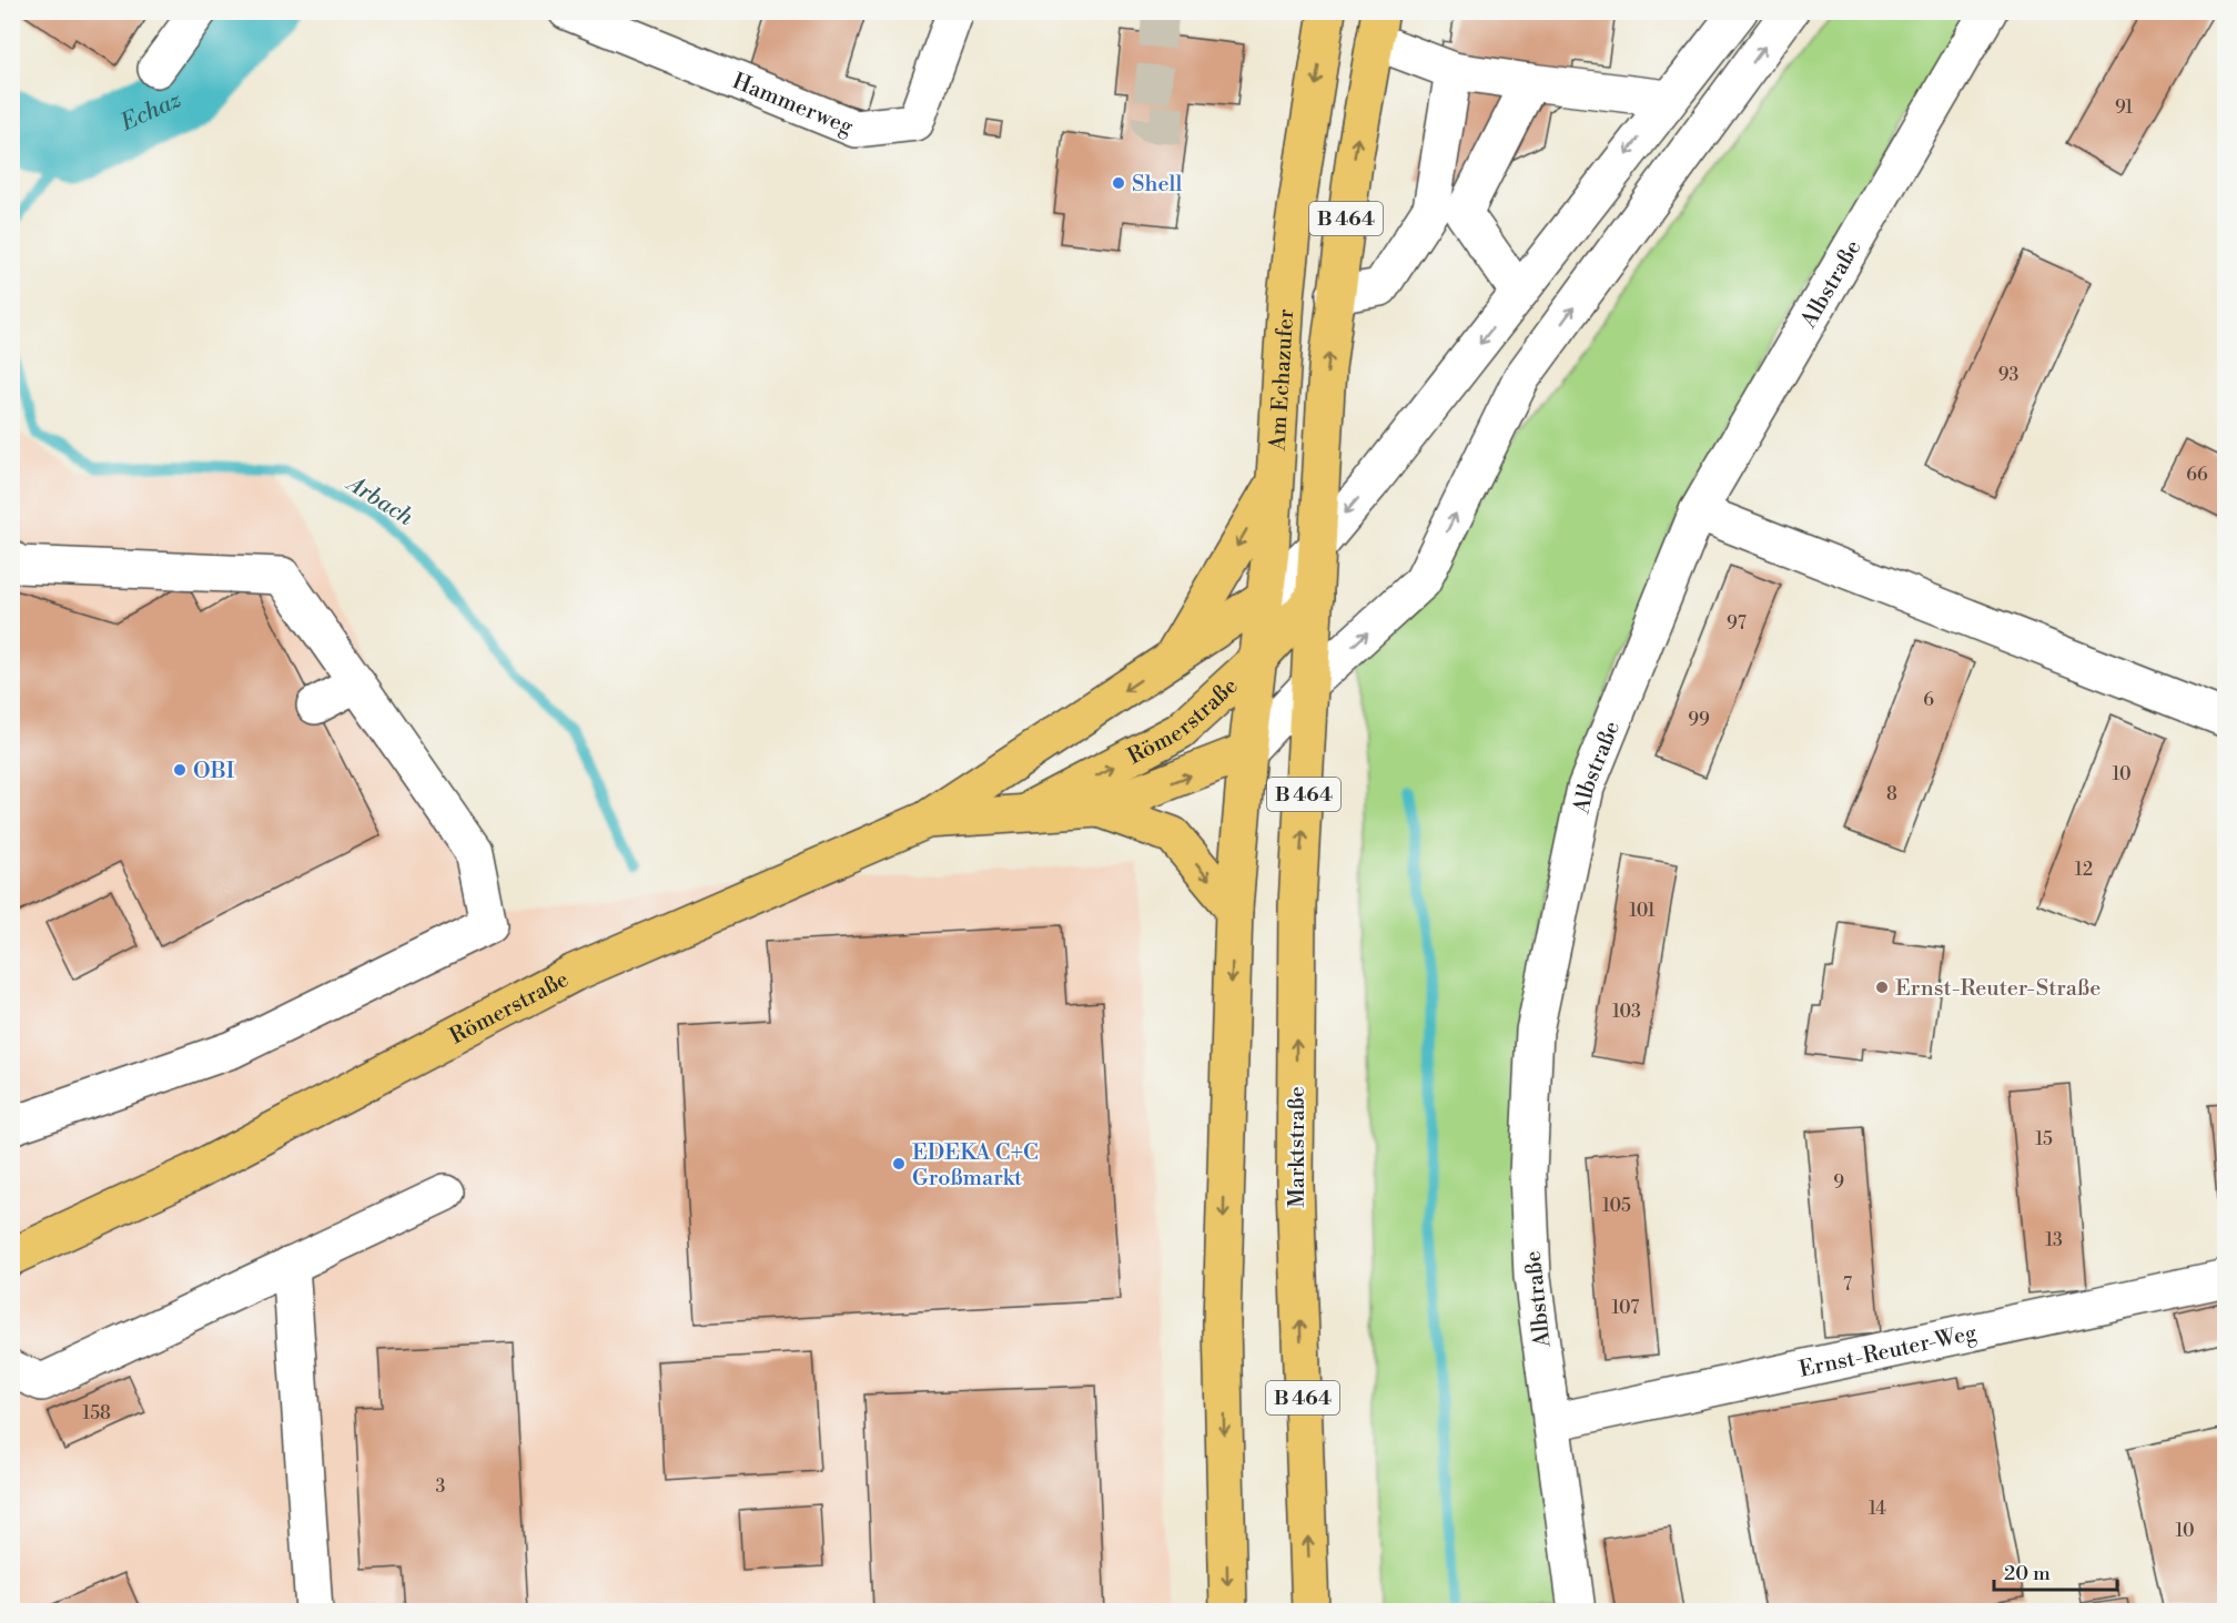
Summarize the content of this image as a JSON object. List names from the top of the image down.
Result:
{
  "streets": {
    "main road": [
      "B 464",
      "Am Echazufer",
      "Römerstraße",
      "Marktstraße"
    ],
    "street": ["Hammerweg", "Albstraße", "Ernst-Reuter-Weg"]
  },
  "crossings": [
    ["B 464", "Am Echazufer"],
    ["B 464", "Römerstraße"],
    ["B 464", "Marktstraße"],
    ["Albstraße", "Ernst-Reuter-Weg"],
    ["Am Echazufer", "Römerstraße"]
  ],
  "water": ["Echaz", "Arbach"],
  "places": [
    "Shell",
    "OBI",
    "Ernst-Reuter-Straße",
    "EDEKA C+C Großmarkt"
  ],
  "house_numbers": [
    "91",
    "93",
    "66",
    "97",
    "6",
    "99",
    "10",
    "8",
    "12",
    "101",
    "103",
    "15",
    "9",
    "105",
    "13",
    "7",
    "107",
    "158",
    "3",
    "14",
    "10"
  ],
  "scale_bar": "20 m"
}
